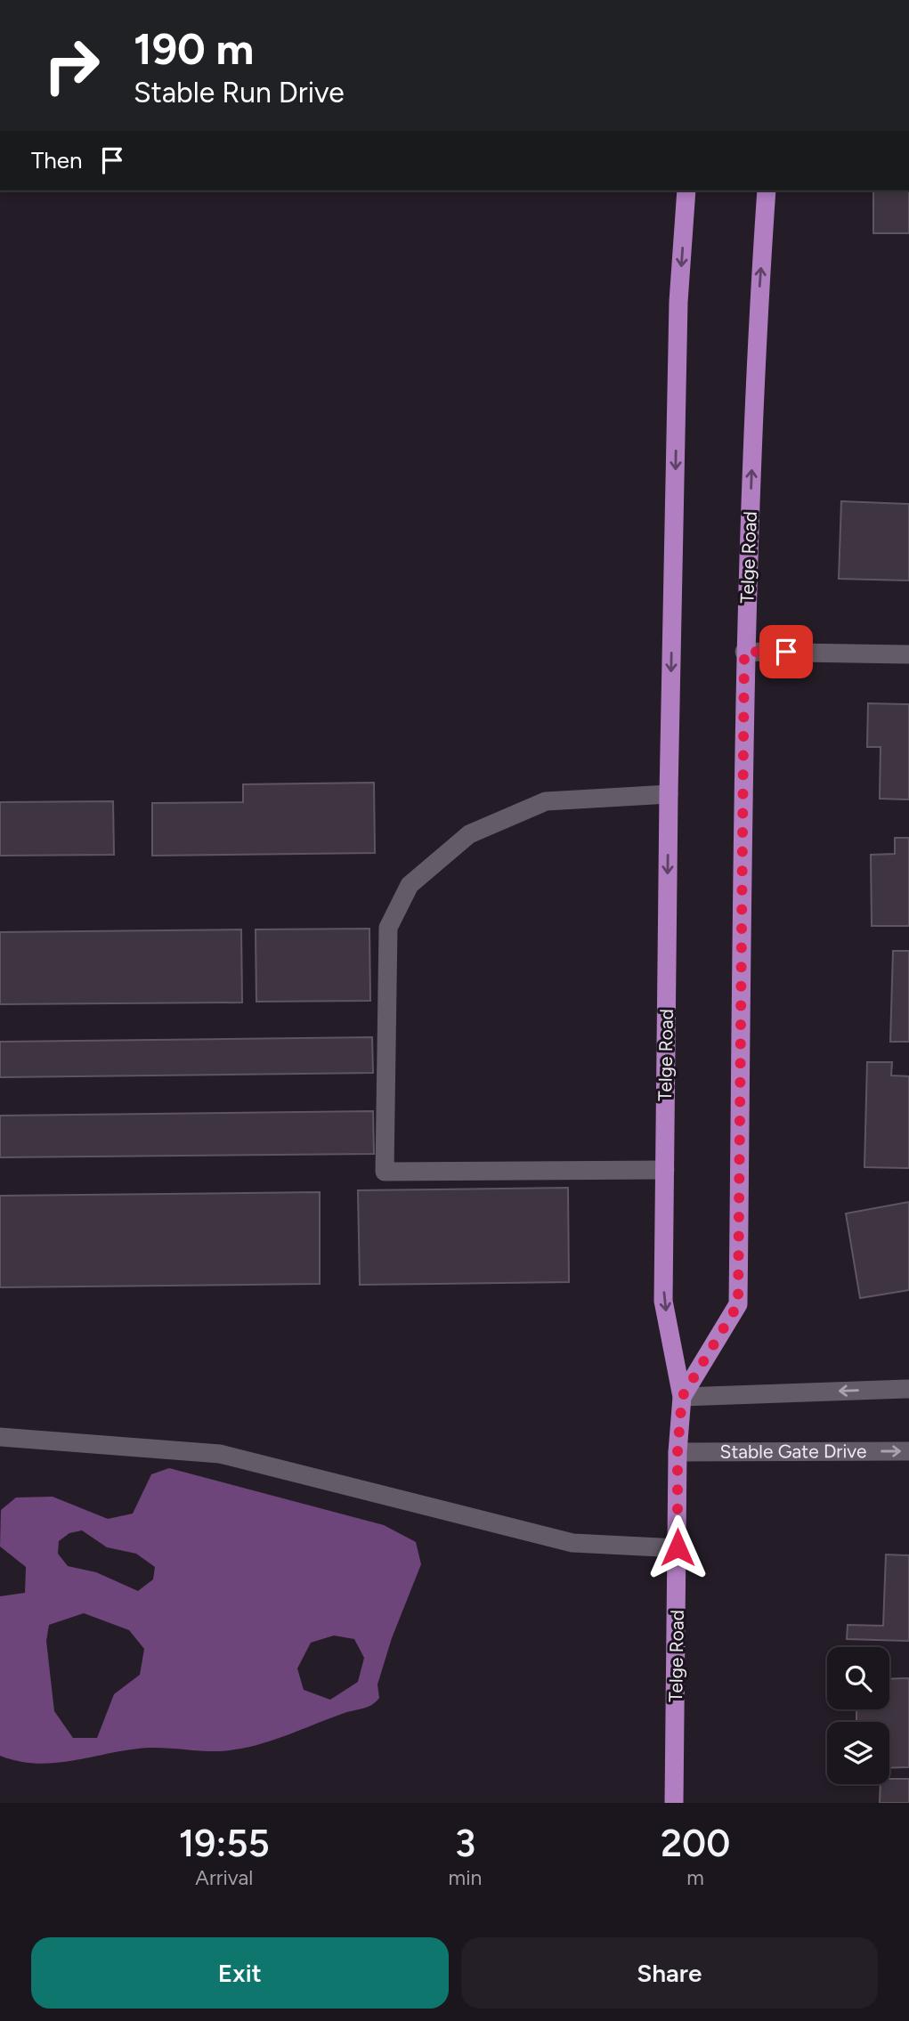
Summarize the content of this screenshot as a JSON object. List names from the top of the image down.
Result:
{
  "streets": {
    "main road": ["Telge Road"],
    "street": ["Stable Gate Drive"]
  },
  "crossings": [
    ["Telge Road", "Stable Gate Drive"]
  ],
  "page": {
    "turn": ["190 m", "Stable Run Drive"],
    "then": "Then",
    "eta": [
      "19:55",
      "Arrival",
      "3",
      "min",
      "200",
      "m"
    ],
    "buttons": ["Exit", "Share"]
  }
}
